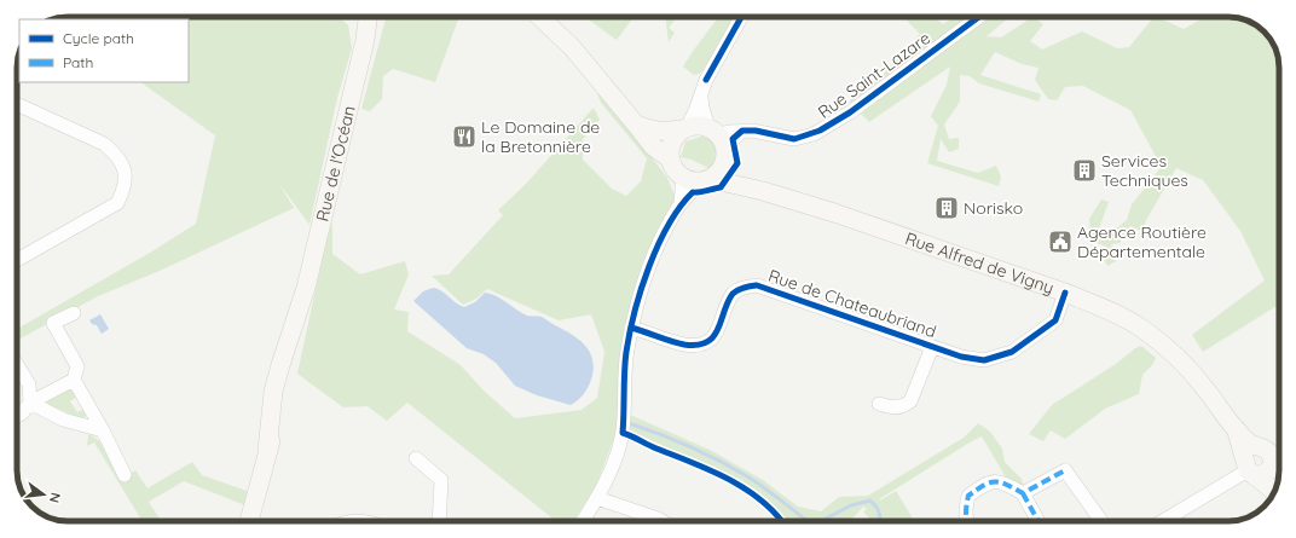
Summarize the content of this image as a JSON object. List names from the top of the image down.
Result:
{
  "streets": {
    "main road": ["Rue de l'Océan", "Rue Alfred de Vigny"],
    "street": ["Rue Saint-Lazare", "Rue de Chateaubriand"]
  },
  "crossings": [
    ["Rue Saint-Lazare", "Rue Alfred de Vigny"],
    ["Rue Alfred de Vigny", "Rue de Chateaubriand"]
  ],
  "places": {
    "restaurant": ["Le Domaine de la Bretonnière"],
    "building": ["Services Techniques", "Norisko"],
    "public building": ["Agence Routière Départementale"]
  },
  "legend": ["Cycle path", "Path"],
  "north": "right"
}
